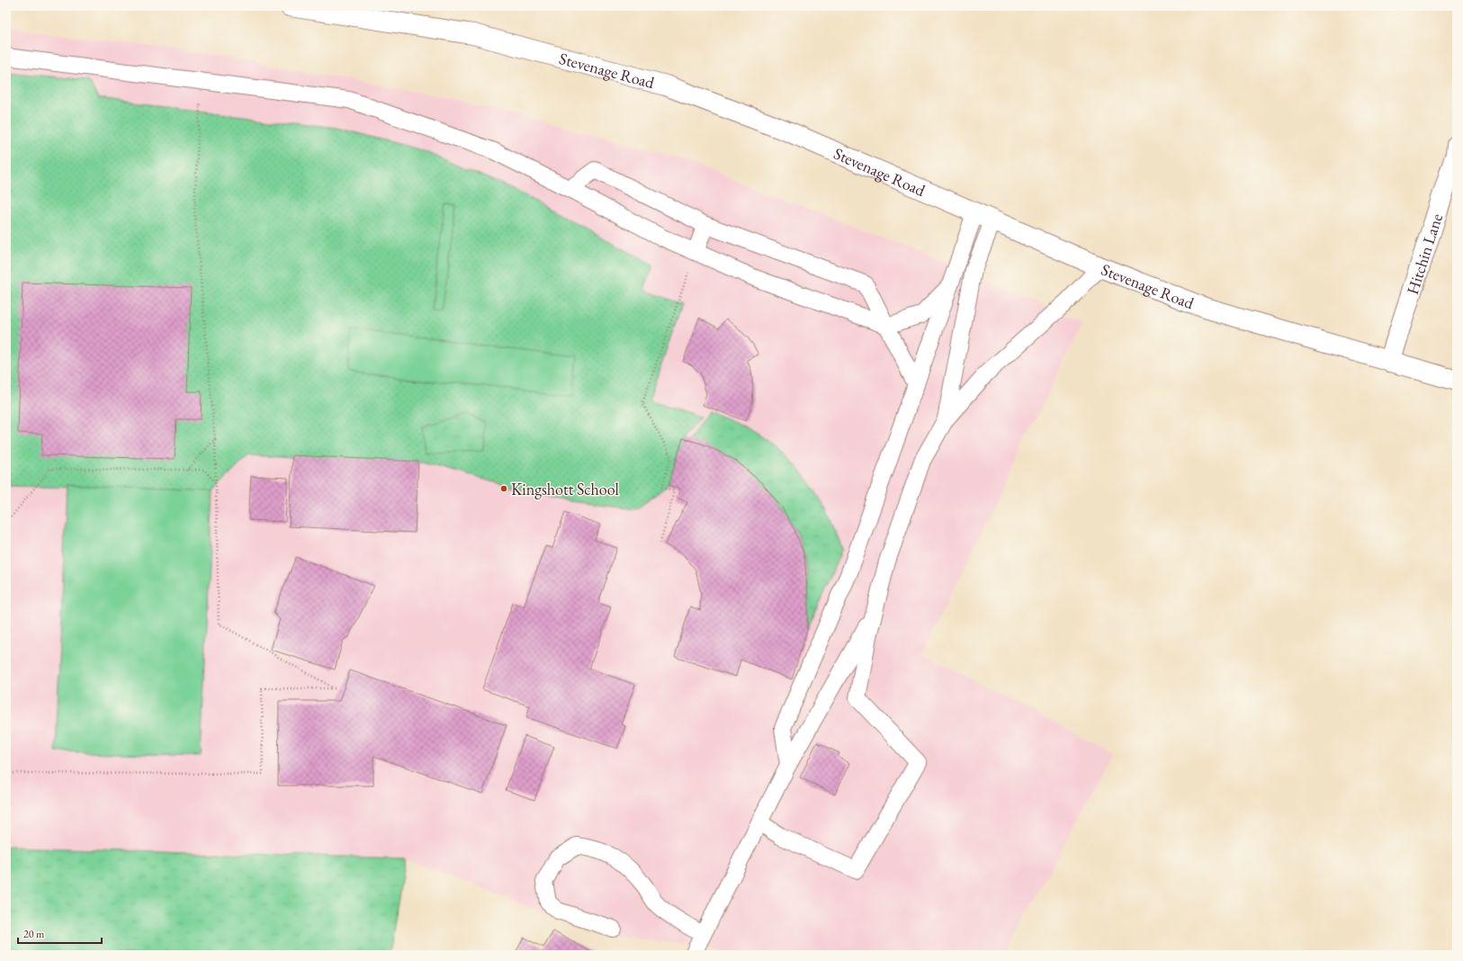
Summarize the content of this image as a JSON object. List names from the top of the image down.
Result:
{
  "streets": {
    "main road": ["Stevenage Road", "Hitchin Lane"]
  },
  "crossings": [
    ["Stevenage Road", "Hitchin Lane"]
  ],
  "places": ["Kingshott School"],
  "scale_bar": "20 m"
}
